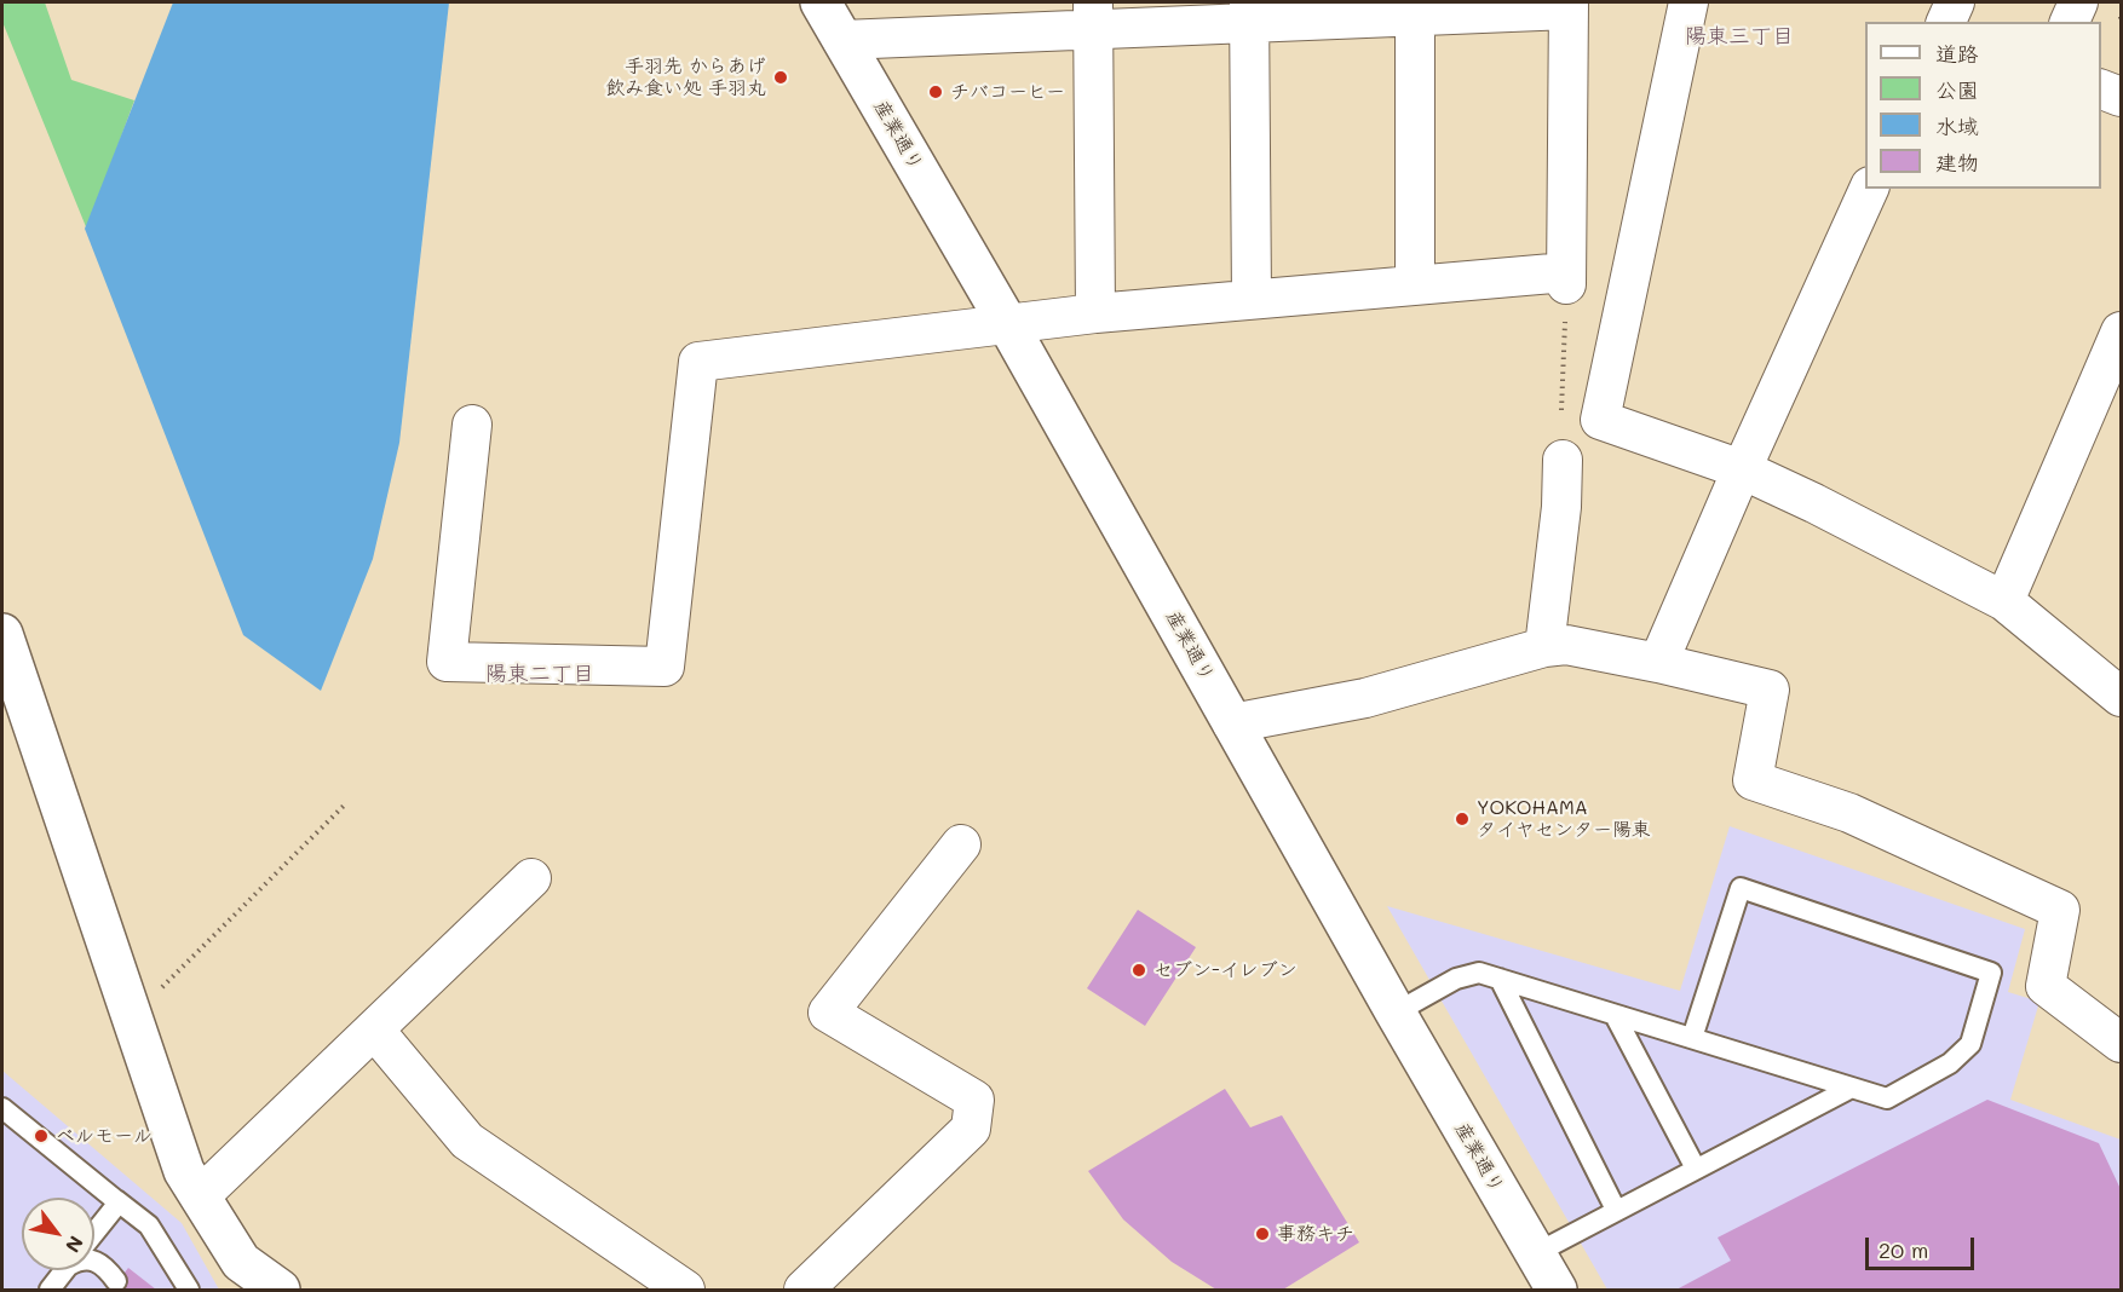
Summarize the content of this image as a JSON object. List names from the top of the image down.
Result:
{
  "streets": {
    "street": ["産業通り"]
  },
  "districts": ["陽東三丁目", "陽東二丁目"],
  "places": [
    "手羽先 からあげ 飲み食い処 手羽丸",
    "チバコーヒー",
    "YOKOHAMA タイヤセンター陽東",
    "セブン-イレブン",
    "ベルモール",
    "事務キチ"
  ],
  "legend": [
    "道路",
    "公園",
    "水域",
    "建物"
  ],
  "scale_bar": "20 m",
  "north": "bottom right"
}
